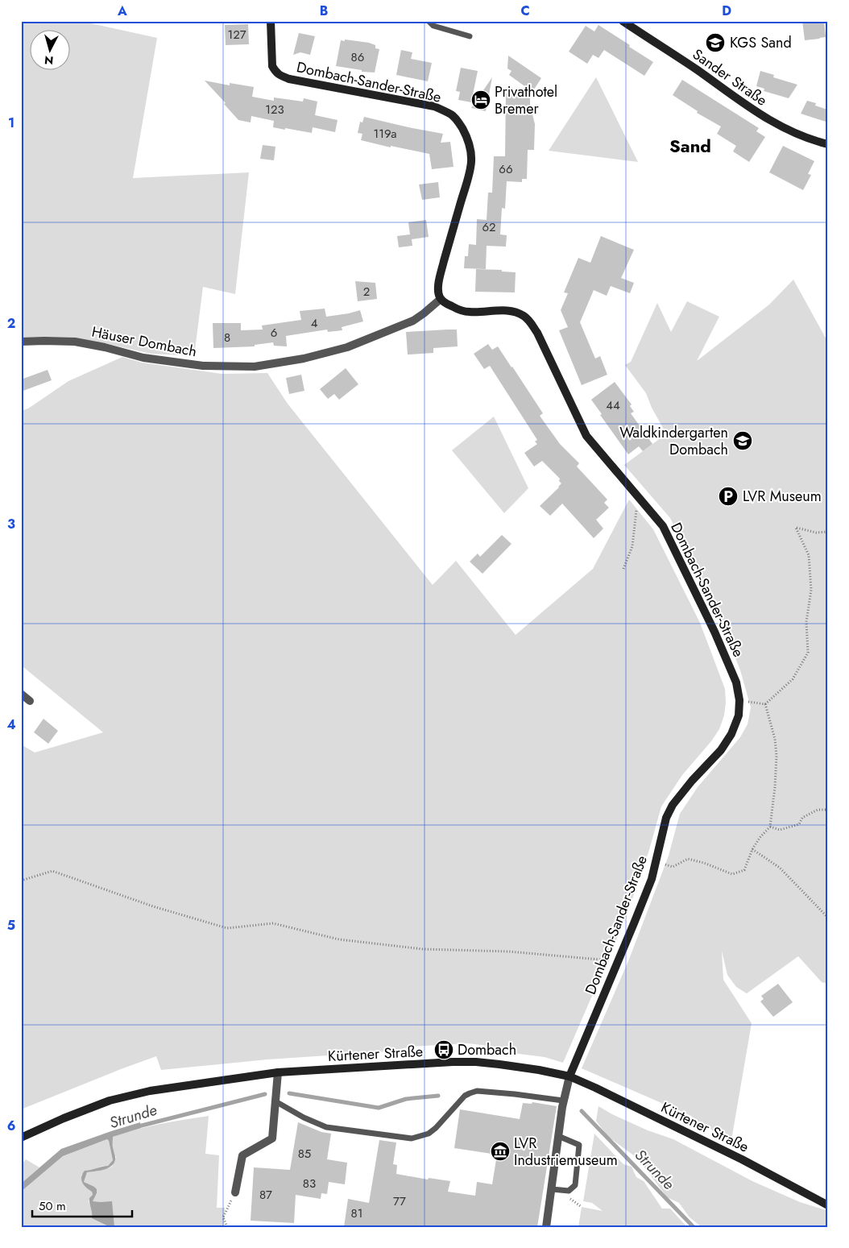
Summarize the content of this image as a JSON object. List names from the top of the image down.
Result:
{
  "streets": {
    "street": [
      "Sander Straße",
      "Dombach-Sander-Straße",
      "Häuser Dombach",
      "Kürtener Straße"
    ]
  },
  "crossings": [
    ["Dombach-Sander-Straße", "Häuser Dombach"],
    ["Dombach-Sander-Straße", "Kürtener Straße"]
  ],
  "districts": ["Sand"],
  "water": ["Strunde"],
  "places": {
    "school or university": ["KGS Sand", "Waldkindergarten Dombach"],
    "hotel": ["Privathotel Bremer"],
    "parking": ["LVR Museum"],
    "bus stop": ["Dombach"],
    "museum": ["LVR Industriemuseum"]
  },
  "house_numbers": [
    "127",
    "86",
    "123",
    "119a",
    "66",
    "62",
    "2",
    "4",
    "6",
    "8",
    "44",
    "85",
    "83",
    "87",
    "77",
    "81"
  ],
  "scale_bar": "50 m",
  "north": "bottom",
  "grid": {
    "columns": [
      "A",
      "B",
      "C",
      "D"
    ],
    "rows": [
      "1",
      "2",
      "3",
      "4",
      "5",
      "6"
    ]
  }
}
